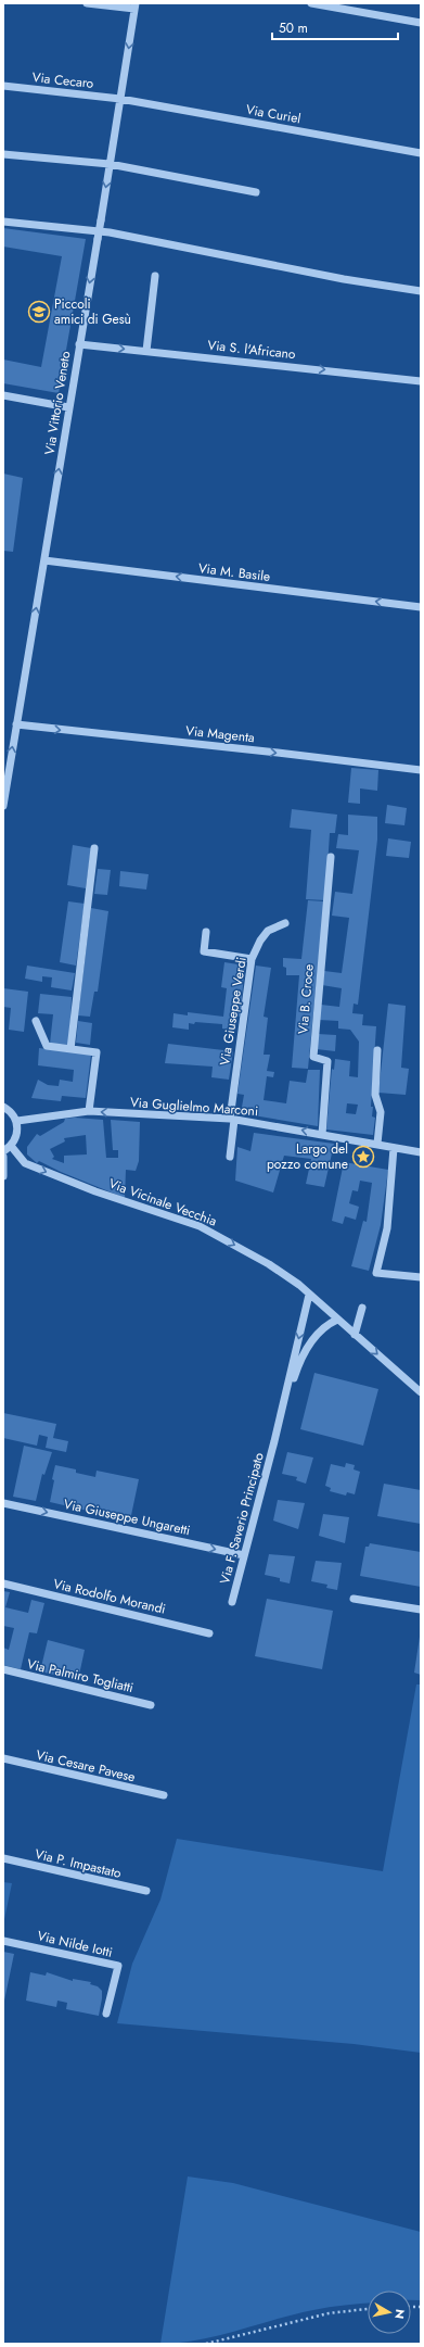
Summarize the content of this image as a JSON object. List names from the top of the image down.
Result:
{
  "streets": {
    "street": [
      "Via Cecaro",
      "Via Curiel",
      "Via S. l'Africano",
      "Via Vittorio Veneto",
      "Via M. Basile",
      "Via Magenta",
      "Via B. Croce",
      "Via Giuseppe Verdi",
      "Via Guglielmo Marconi",
      "Via Vicinale Vecchia",
      "Via Giuseppe Ungaretti",
      "Via F. Saverio Principato",
      "Via Rodolfo Morandi",
      "Via Palmiro Togliatti",
      "Via Cesare Pavese",
      "Via P. Impastato",
      "Via Nilde Iotti"
    ]
  },
  "crossings": [
    ["Via Cecaro", "Via Curiel"],
    ["Via Cecaro", "Via Vittorio Veneto"],
    ["Via Curiel", "Via Vittorio Veneto"],
    ["Via S. l'Africano", "Via Vittorio Veneto"],
    ["Via Vittorio Veneto", "Via M. Basile"],
    ["Via Vittorio Veneto", "Via Magenta"],
    ["Via B. Croce", "Via Guglielmo Marconi"],
    ["Via Giuseppe Verdi", "Via Guglielmo Marconi"],
    ["Via Giuseppe Ungaretti", "Via F. Saverio Principato"]
  ],
  "one_way": [
    "Via S. l'Africano",
    "Via M. Basile",
    "Via Magenta",
    "Via Guglielmo Marconi",
    "Via Vicinale Vecchia",
    "Via Giuseppe Ungaretti"
  ],
  "places": {
    "school or university": ["Piccoli amici di Gesù"],
    "place": ["Largo del pozzo comune"]
  },
  "scale_bar": "50 m",
  "north": "right"
}
